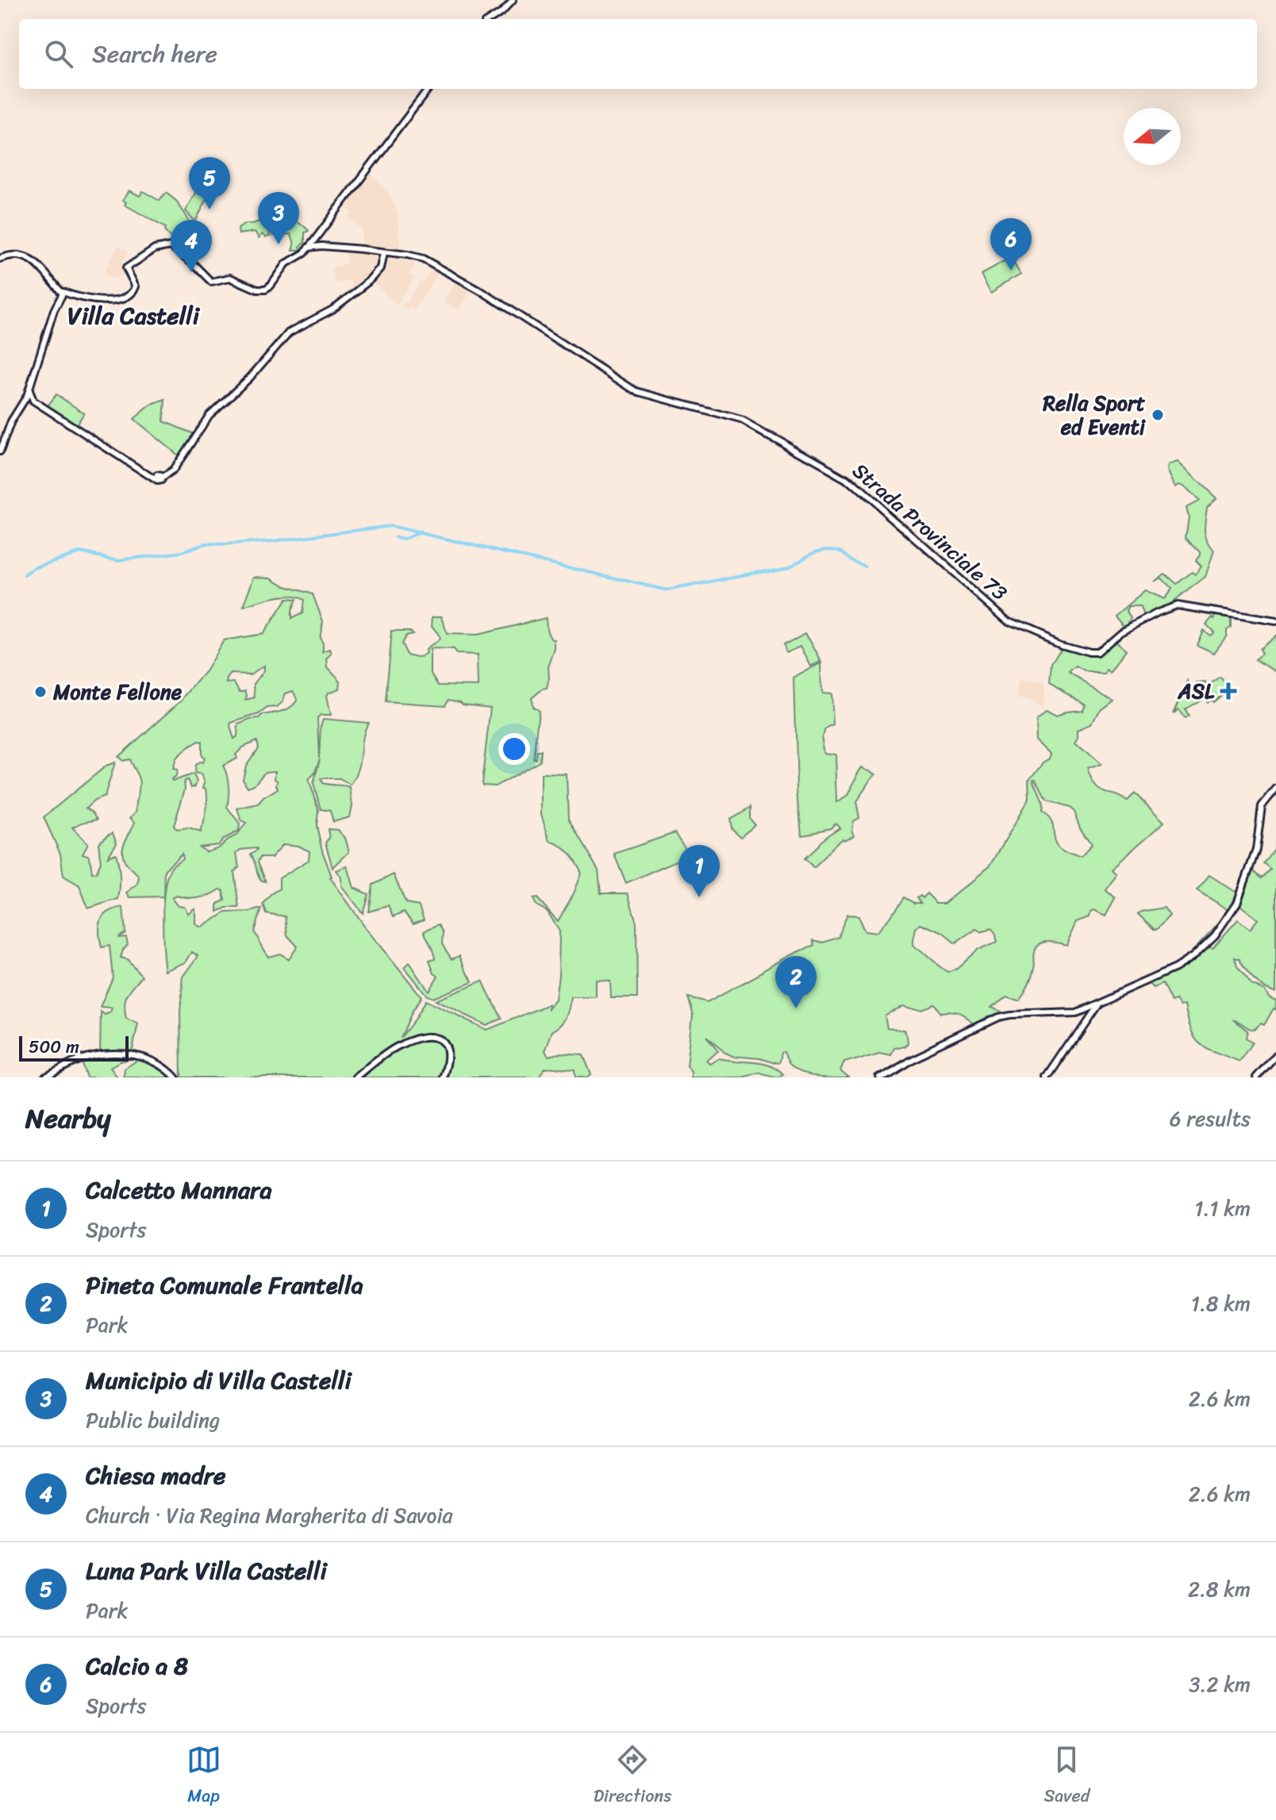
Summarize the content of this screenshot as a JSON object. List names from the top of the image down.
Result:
{
  "streets": {
    "main road": ["Strada Provinciale 73"]
  },
  "districts": ["Villa Castelli"],
  "places": {
    "other": ["Rella Sport ed Eventi", "Monte Fellone"],
    "health": ["ASL"]
  },
  "scale_bar": "500 m",
  "north": "left",
  "page": {
    "search": "Search here",
    "pins": [
      "5",
      "3",
      "6",
      "4",
      "1",
      "2"
    ],
    "scale": "500 m",
    "heading": ["Nearby", "6 results"],
    "list": [
      {
        "mark": "1",
        "name": "Calcetto Mannara",
        "note": "Sports",
        "value": "1.1 km"
      },
      {
        "mark": "2",
        "name": "Pineta Comunale Frantella",
        "note": "Park",
        "value": "1.8 km"
      },
      {
        "mark": "3",
        "name": "Municipio di Villa Castelli",
        "note": "Public building",
        "value": "2.6 km"
      },
      {
        "mark": "4",
        "name": "Chiesa madre",
        "note": "Church · Via Regina Margherita di Savoia",
        "value": "2.6 km"
      },
      {
        "mark": "5",
        "name": "Luna Park Villa Castelli",
        "note": "Park",
        "value": "2.8 km"
      },
      {
        "mark": "6",
        "name": "Calcio a 8",
        "note": "Sports",
        "value": "3.2 km"
      }
    ],
    "nav": ["Map", "Directions", "Saved"]
  }
}
